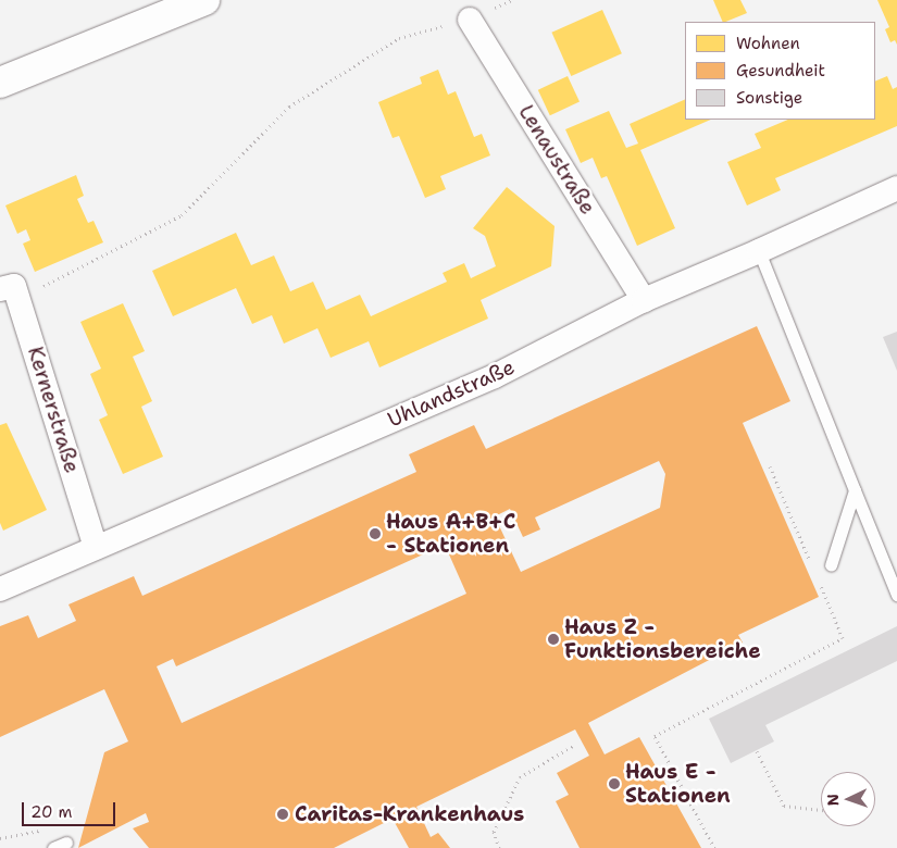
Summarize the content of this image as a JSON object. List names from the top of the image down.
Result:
{
  "streets": {
    "street": ["Lenaustraße", "Uhlandstraße", "Kernerstraße"]
  },
  "crossings": [
    ["Lenaustraße", "Uhlandstraße"],
    ["Uhlandstraße", "Kernerstraße"]
  ],
  "places": [
    "Haus A+B+C - Stationen",
    "Haus Z - Funktionsbereiche",
    "Haus E - Stationen",
    "Caritas-Krankenhaus"
  ],
  "legend": ["Wohnen", "Gesundheit", "Sonstige"],
  "scale_bar": "20 m",
  "north": "left"
}
